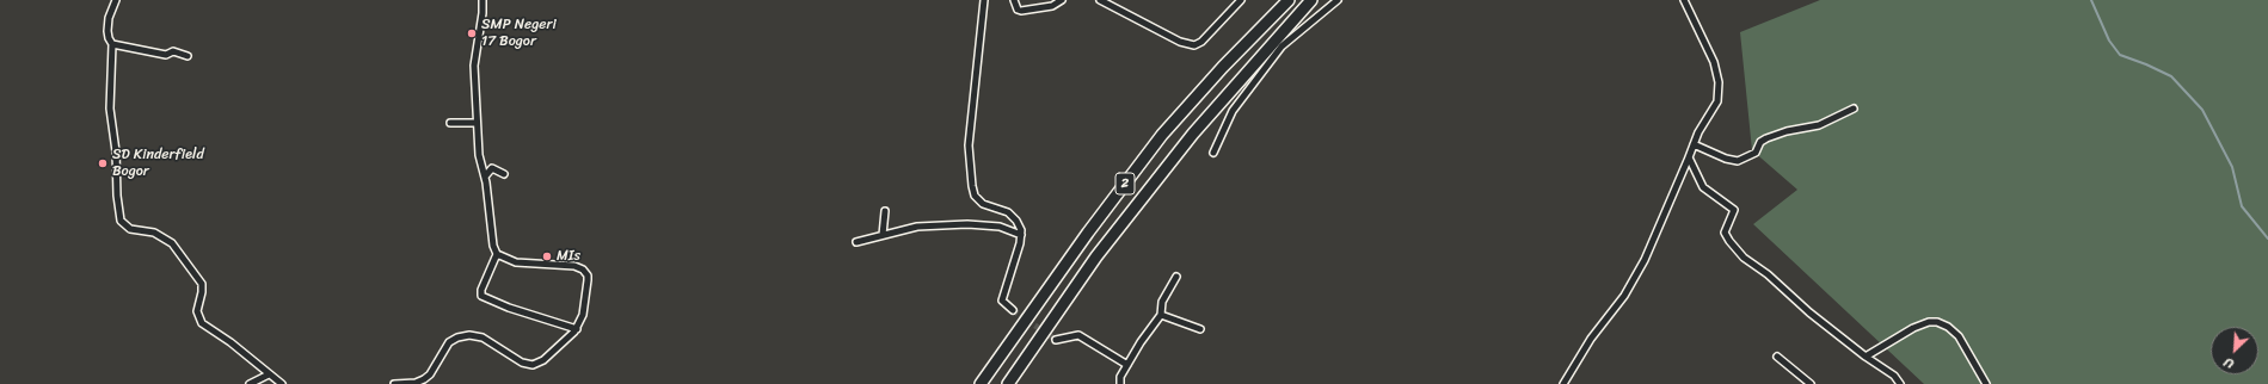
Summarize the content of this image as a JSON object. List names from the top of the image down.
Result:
{
  "streets": {
    "highway": ["2"]
  },
  "places": ["SMP Negeri 17 Bogor", "SD Kinderfield Bogor", "MIs"],
  "north": "bottom left"
}
